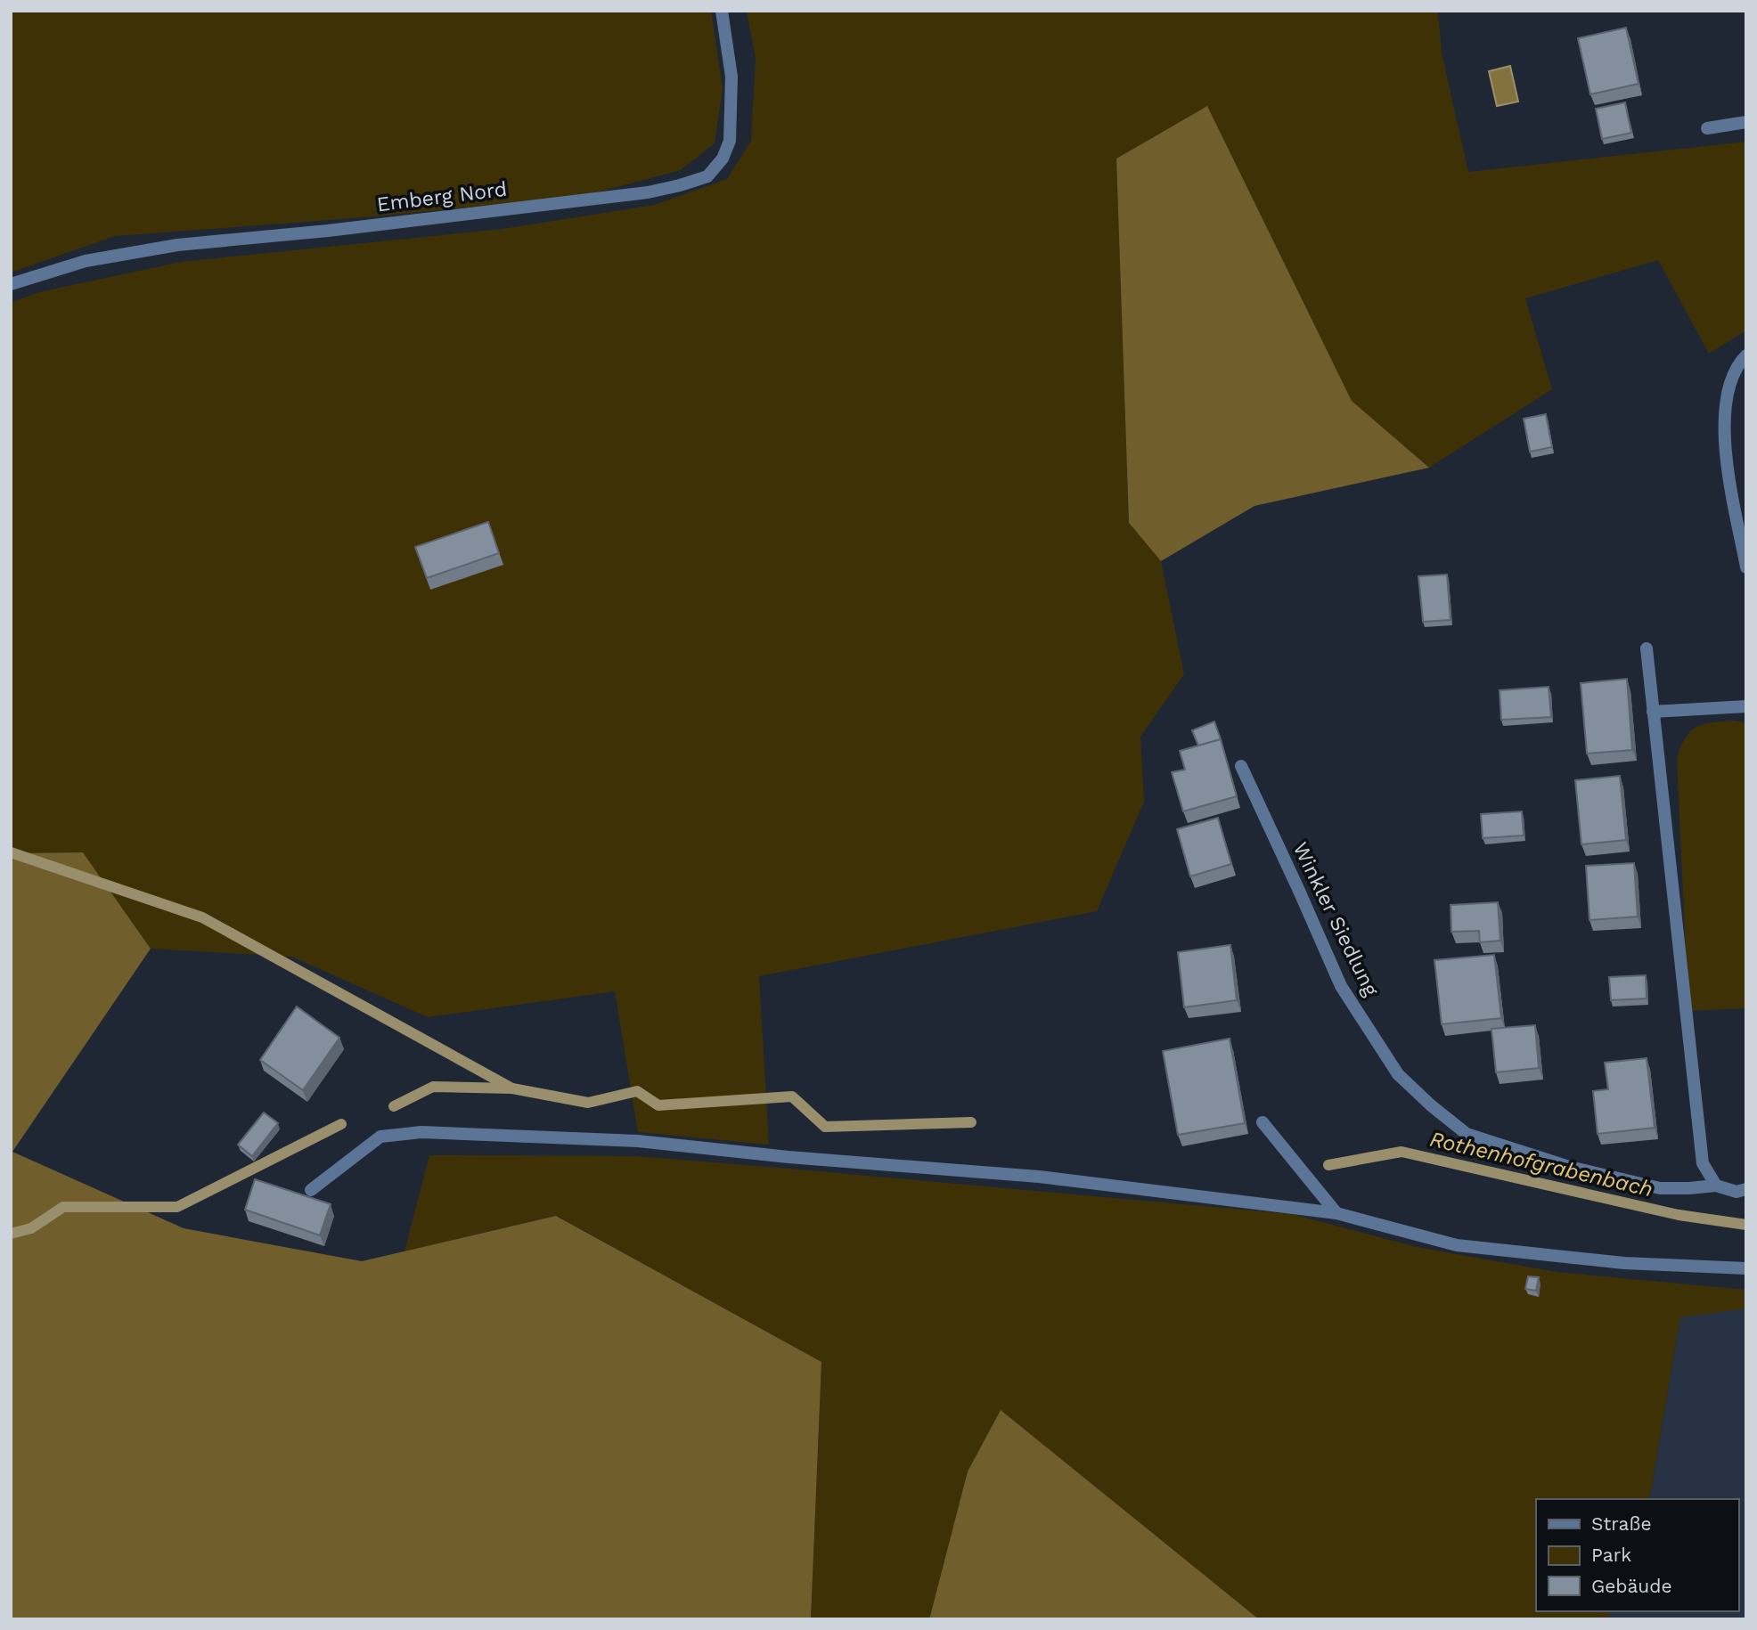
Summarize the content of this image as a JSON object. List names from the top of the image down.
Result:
{
  "streets": {
    "street": ["Emberg Nord", "Winkler Siedlung"]
  },
  "water": ["Rothenhofgrabenbach"],
  "legend": ["Straße", "Park", "Gebäude"]
}
